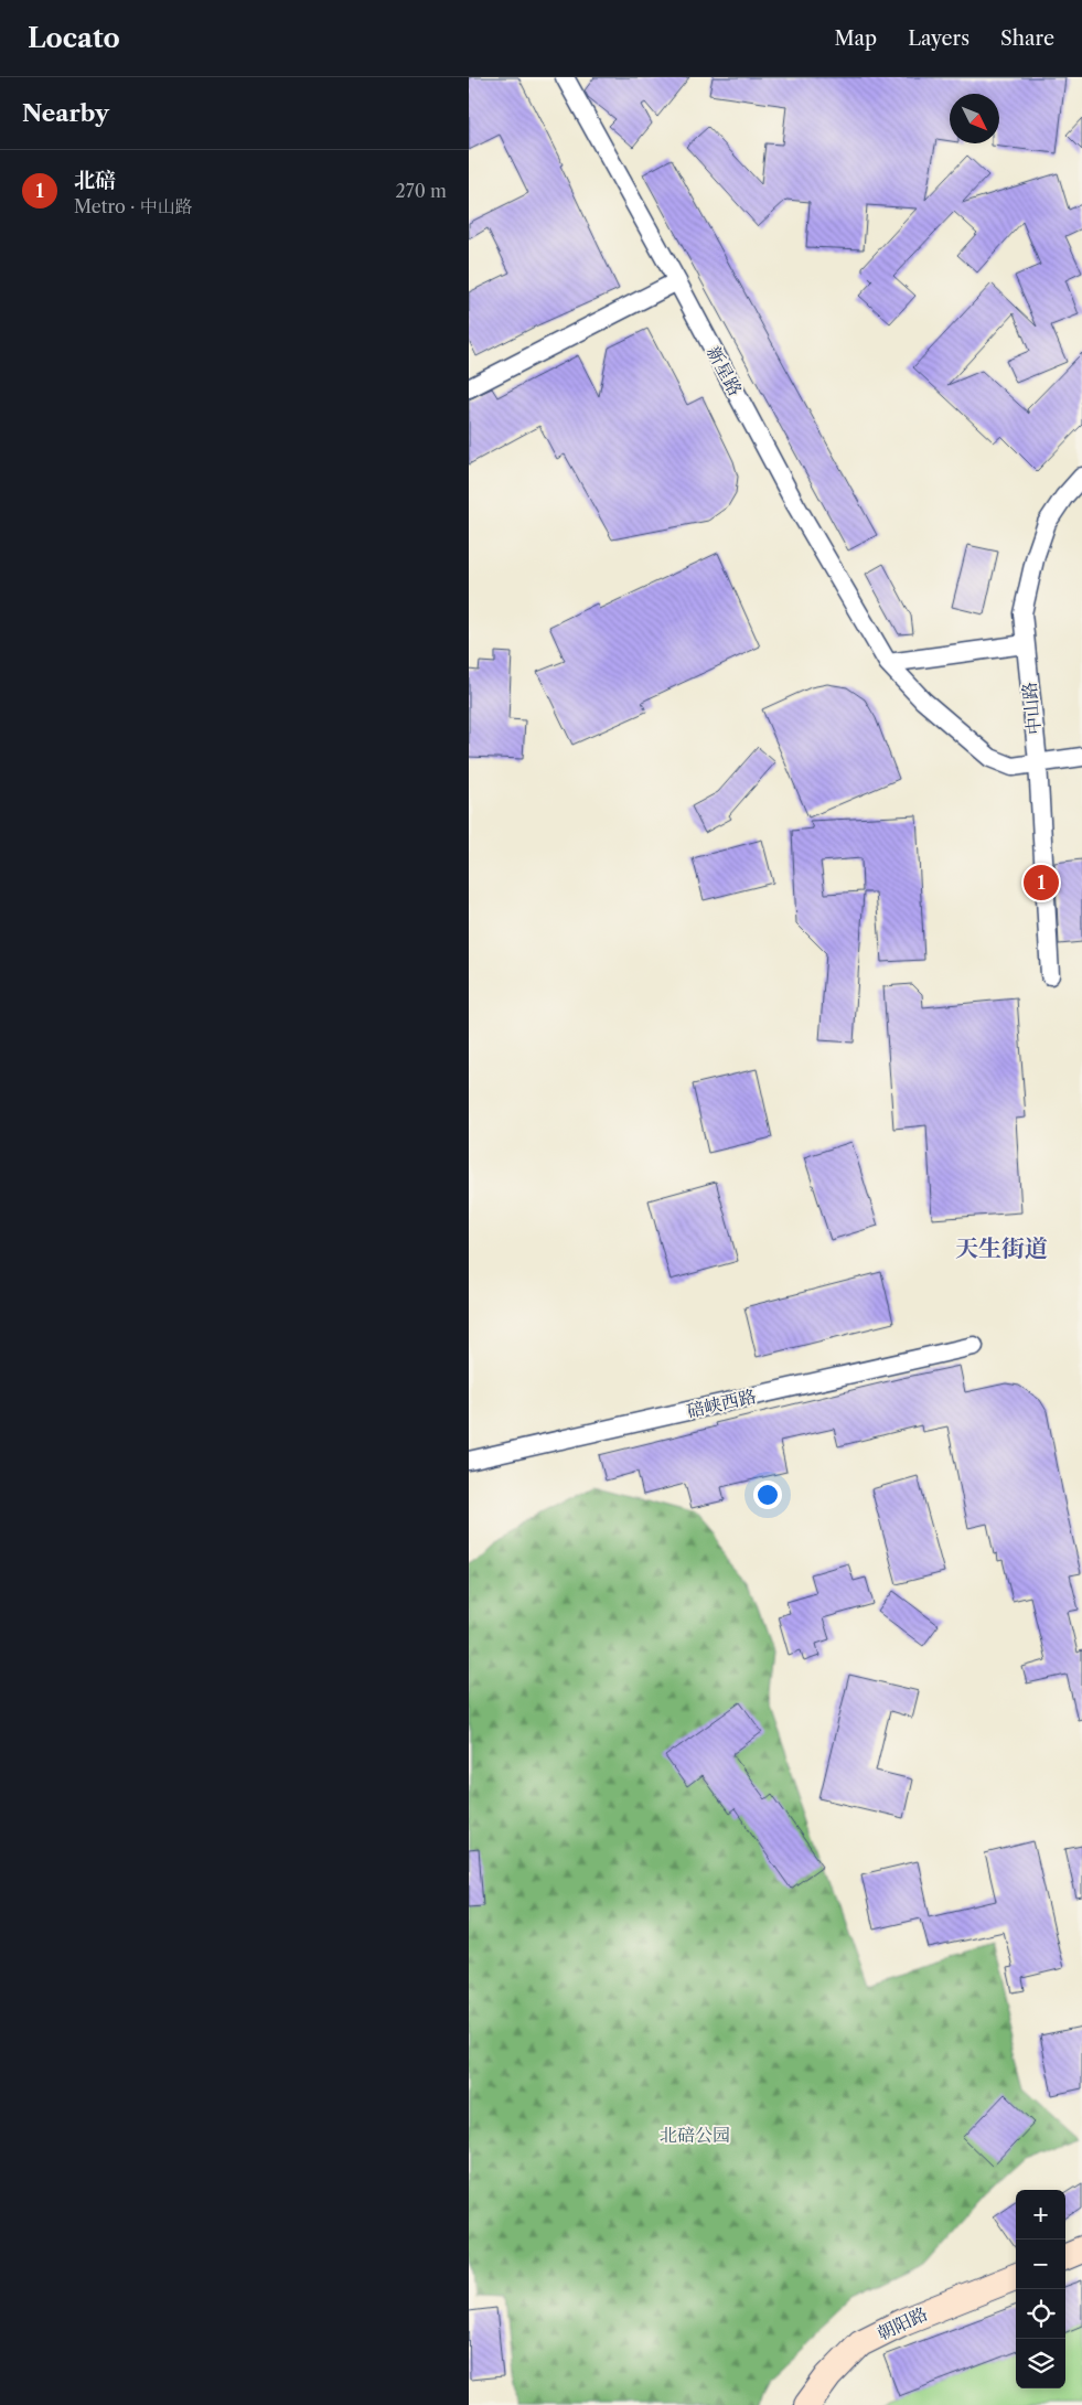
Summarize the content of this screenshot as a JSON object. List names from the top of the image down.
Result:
{
  "streets": {
    "street": [
      "新星路",
      "中山路",
      "碚峡西路",
      "朝阳路"
    ]
  },
  "crossings": [
    ["新星路", "中山路"]
  ],
  "districts": ["天生街道"],
  "parks": ["北碚公园"],
  "north": "bottom right",
  "page": {
    "header": "Locato",
    "nav": ["Map", "Layers", "Share"],
    "heading": "Nearby",
    "list": [
      {
        "mark": "1",
        "name": "北碚",
        "note": "Metro · 中山路",
        "value": "270 m"
      }
    ],
    "pins": "1",
    "map_buttons": ["+", "−"]
  }
}
